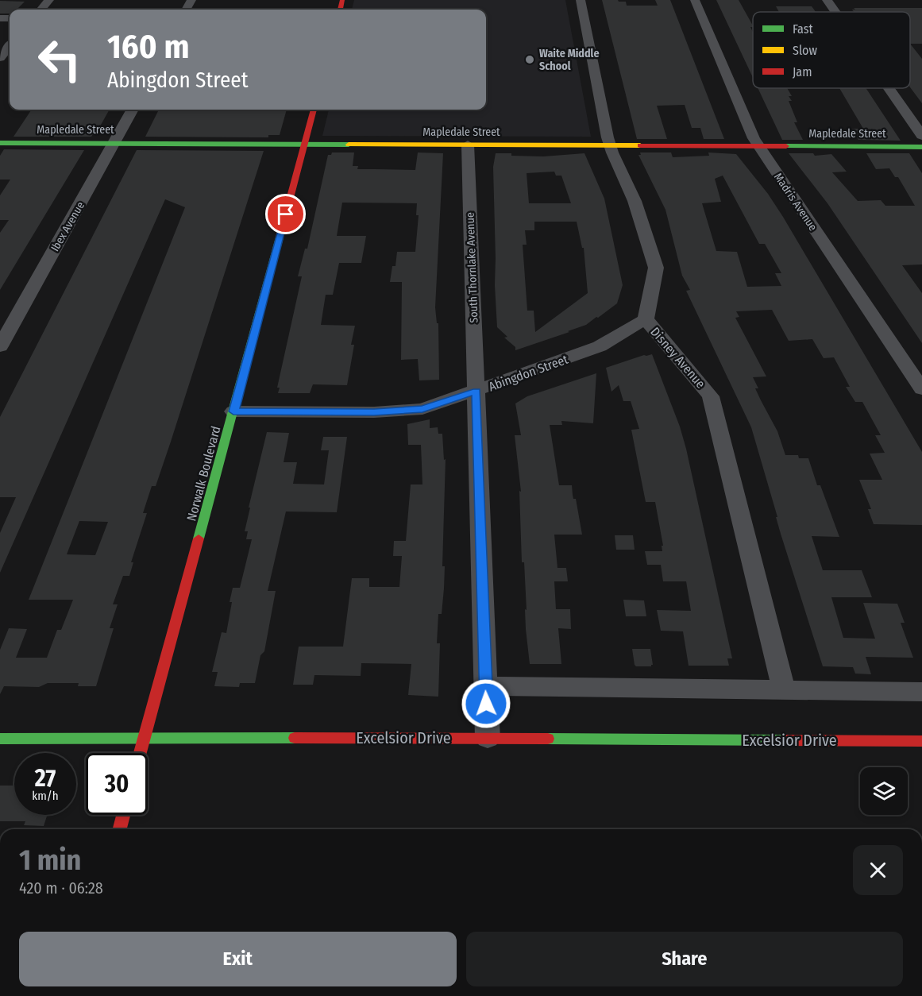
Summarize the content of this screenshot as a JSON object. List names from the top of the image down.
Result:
{
  "streets": {
    "street": [
      "Mapledale Street",
      "Madris Avenue",
      "Ibex Avenue",
      "South Thornlake Avenue",
      "Disney Avenue",
      "Abingdon Street",
      "Norwalk Boulevard",
      "Excelsior Drive"
    ]
  },
  "crossings": [
    ["Mapledale Street", "Madris Avenue"],
    ["Mapledale Street", "Ibex Avenue"],
    ["Mapledale Street", "South Thornlake Avenue"],
    ["Mapledale Street", "Disney Avenue"],
    ["Mapledale Street", "Norwalk Boulevard"],
    ["South Thornlake Avenue", "Abingdon Street"],
    ["South Thornlake Avenue", "Excelsior Drive"],
    ["Disney Avenue", "Abingdon Street"],
    ["Abingdon Street", "Norwalk Boulevard"],
    ["Norwalk Boulevard", "Excelsior Drive"]
  ],
  "places": ["Waite Middle School"],
  "legend": ["Fast", "Slow", "Jam"],
  "page": {
    "turn": ["160 m", "Abingdon Street"],
    "speed": "27 km/h",
    "limit": "30",
    "heading": ["1 min", "420 m · 06:28"],
    "buttons": ["Exit", "Share"]
  }
}
